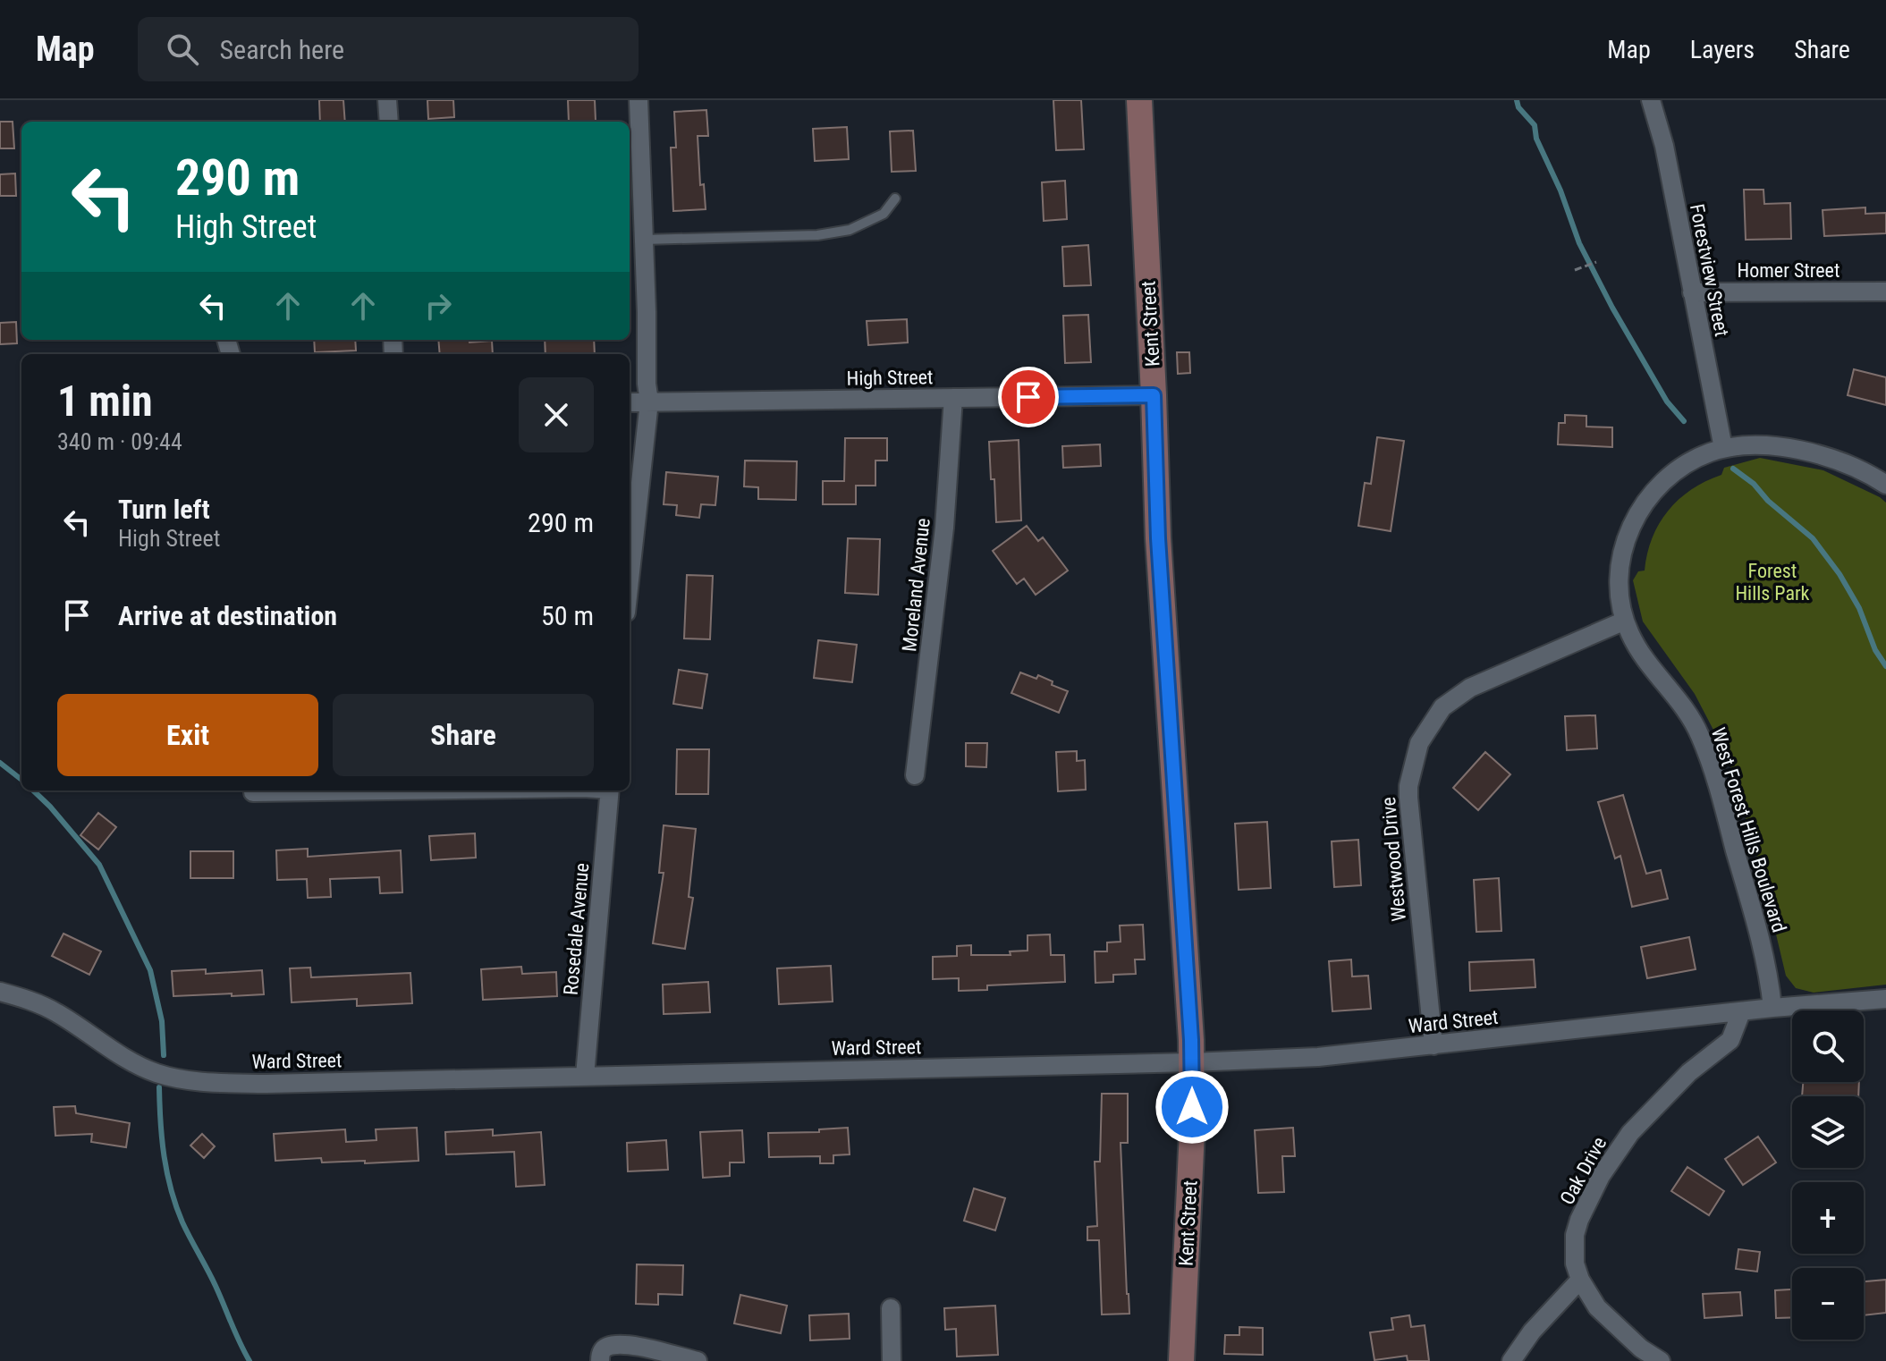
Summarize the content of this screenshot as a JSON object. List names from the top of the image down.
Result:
{
  "streets": {
    "street": [
      "Forestview Street",
      "Homer Street",
      "Kent Street",
      "High Street",
      "Moreland Avenue",
      "West Forest Hills Boulevard",
      "Westwood Drive",
      "Rosedale Avenue",
      "Ward Street",
      "Oak Drive"
    ]
  },
  "crossings": [
    ["Forestview Street", "Homer Street"],
    ["Forestview Street", "West Forest Hills Boulevard"],
    ["Kent Street", "High Street"],
    ["Kent Street", "Ward Street"],
    ["High Street", "Moreland Avenue"],
    ["West Forest Hills Boulevard", "Westwood Drive"],
    ["West Forest Hills Boulevard", "Ward Street"],
    ["Westwood Drive", "Ward Street"],
    ["Rosedale Avenue", "Ward Street"],
    ["Ward Street", "Oak Drive"]
  ],
  "parks": ["Forest Hills Park"],
  "page": {
    "header": "Map",
    "search": "Search here",
    "nav": ["Map", "Layers", "Share"],
    "turn": ["290 m", "High Street"],
    "heading": ["1 min", "340 m · 09:44"],
    "list": [
      {
        "name": "Turn left",
        "note": "High Street",
        "value": "290 m"
      },
      {
        "name": "Arrive at destination",
        "value": "50 m"
      }
    ],
    "buttons": ["Exit", "Share"],
    "map_buttons": ["+", "−"]
  }
}
